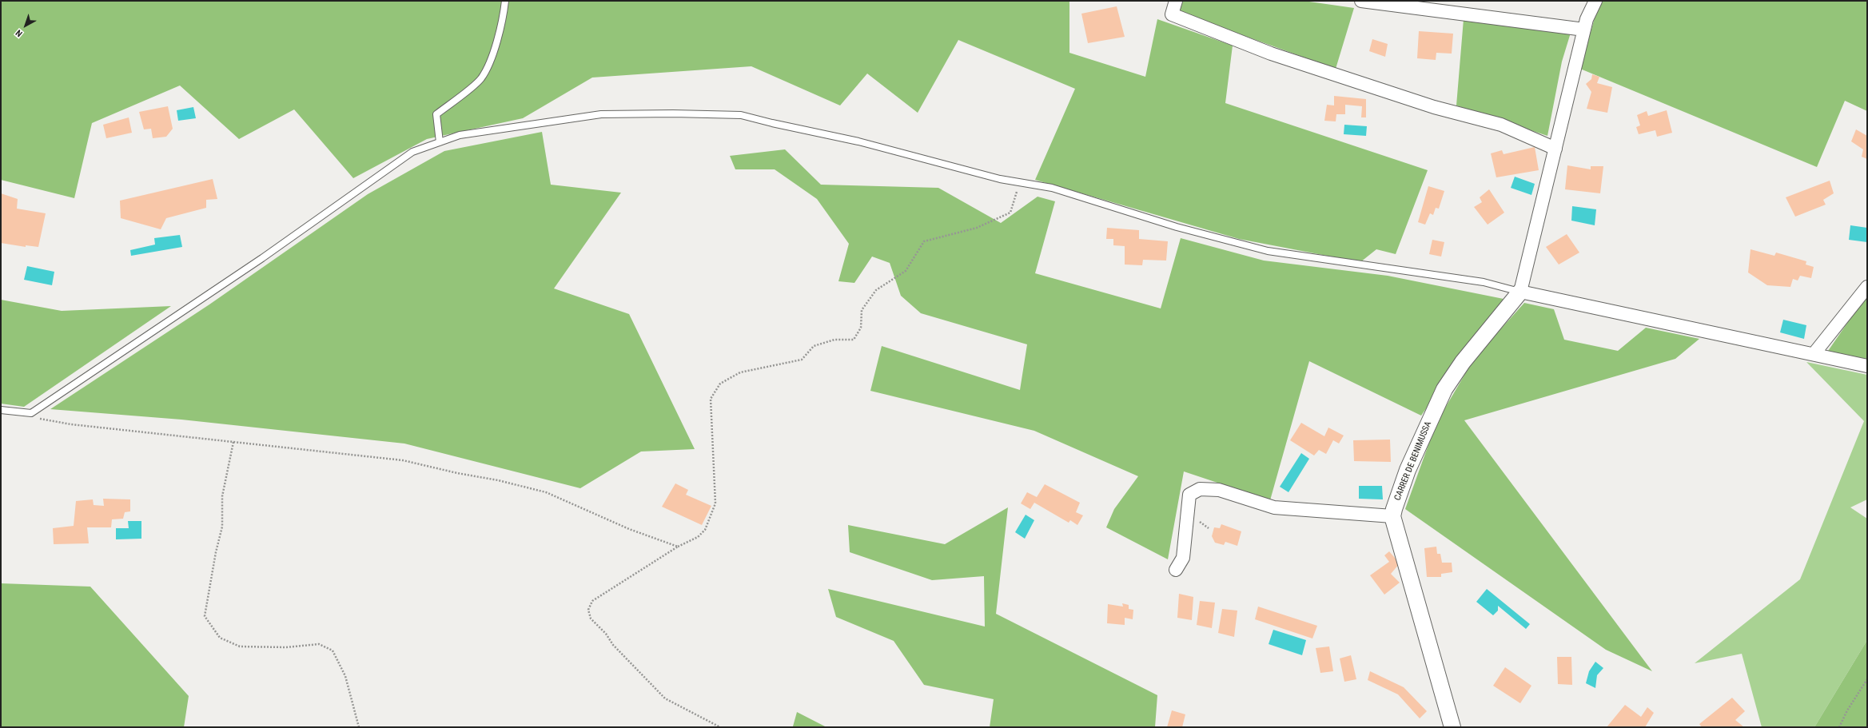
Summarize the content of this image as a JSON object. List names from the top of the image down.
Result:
{
  "streets": {
    "street": ["CARRER DE BENIMUSSA"]
  },
  "north": "bottom left"
}
